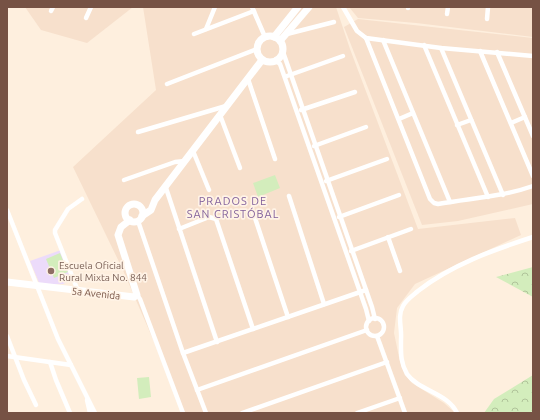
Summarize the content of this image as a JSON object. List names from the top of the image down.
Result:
{
  "streets": {
    "street": ["5a Avenida"]
  },
  "districts": ["PRADOS DE SAN CRISTÓBAL"],
  "places": ["Escuela Oficial Rural Mixta No. 844"]
}
